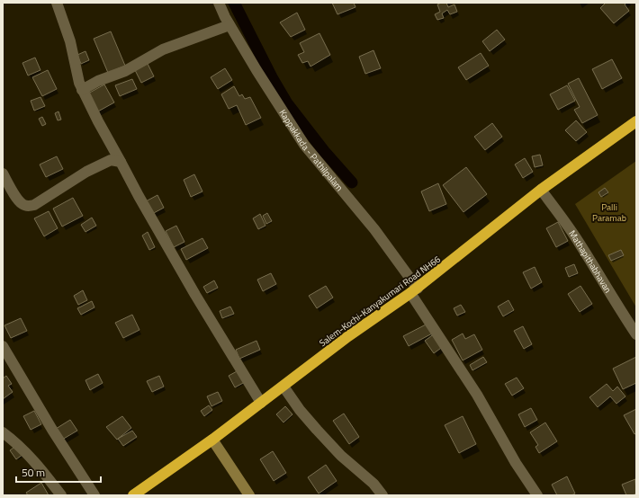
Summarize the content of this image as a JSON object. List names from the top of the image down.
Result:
{
  "streets": {
    "highway": ["Salem-Kochi-Kanyakumari Road NH66"],
    "street": ["Kappakkada - Pathilpalam", "Mathapithabhavan"]
  },
  "crossings": [
    ["Kappakkada - Pathilpalam", "Salem-Kochi-Kanyakumari Road NH66"],
    ["Mathapithabhavan", "Salem-Kochi-Kanyakumari Road NH66"]
  ],
  "parks": ["Palli Paramab"],
  "scale_bar": "50 m"
}
